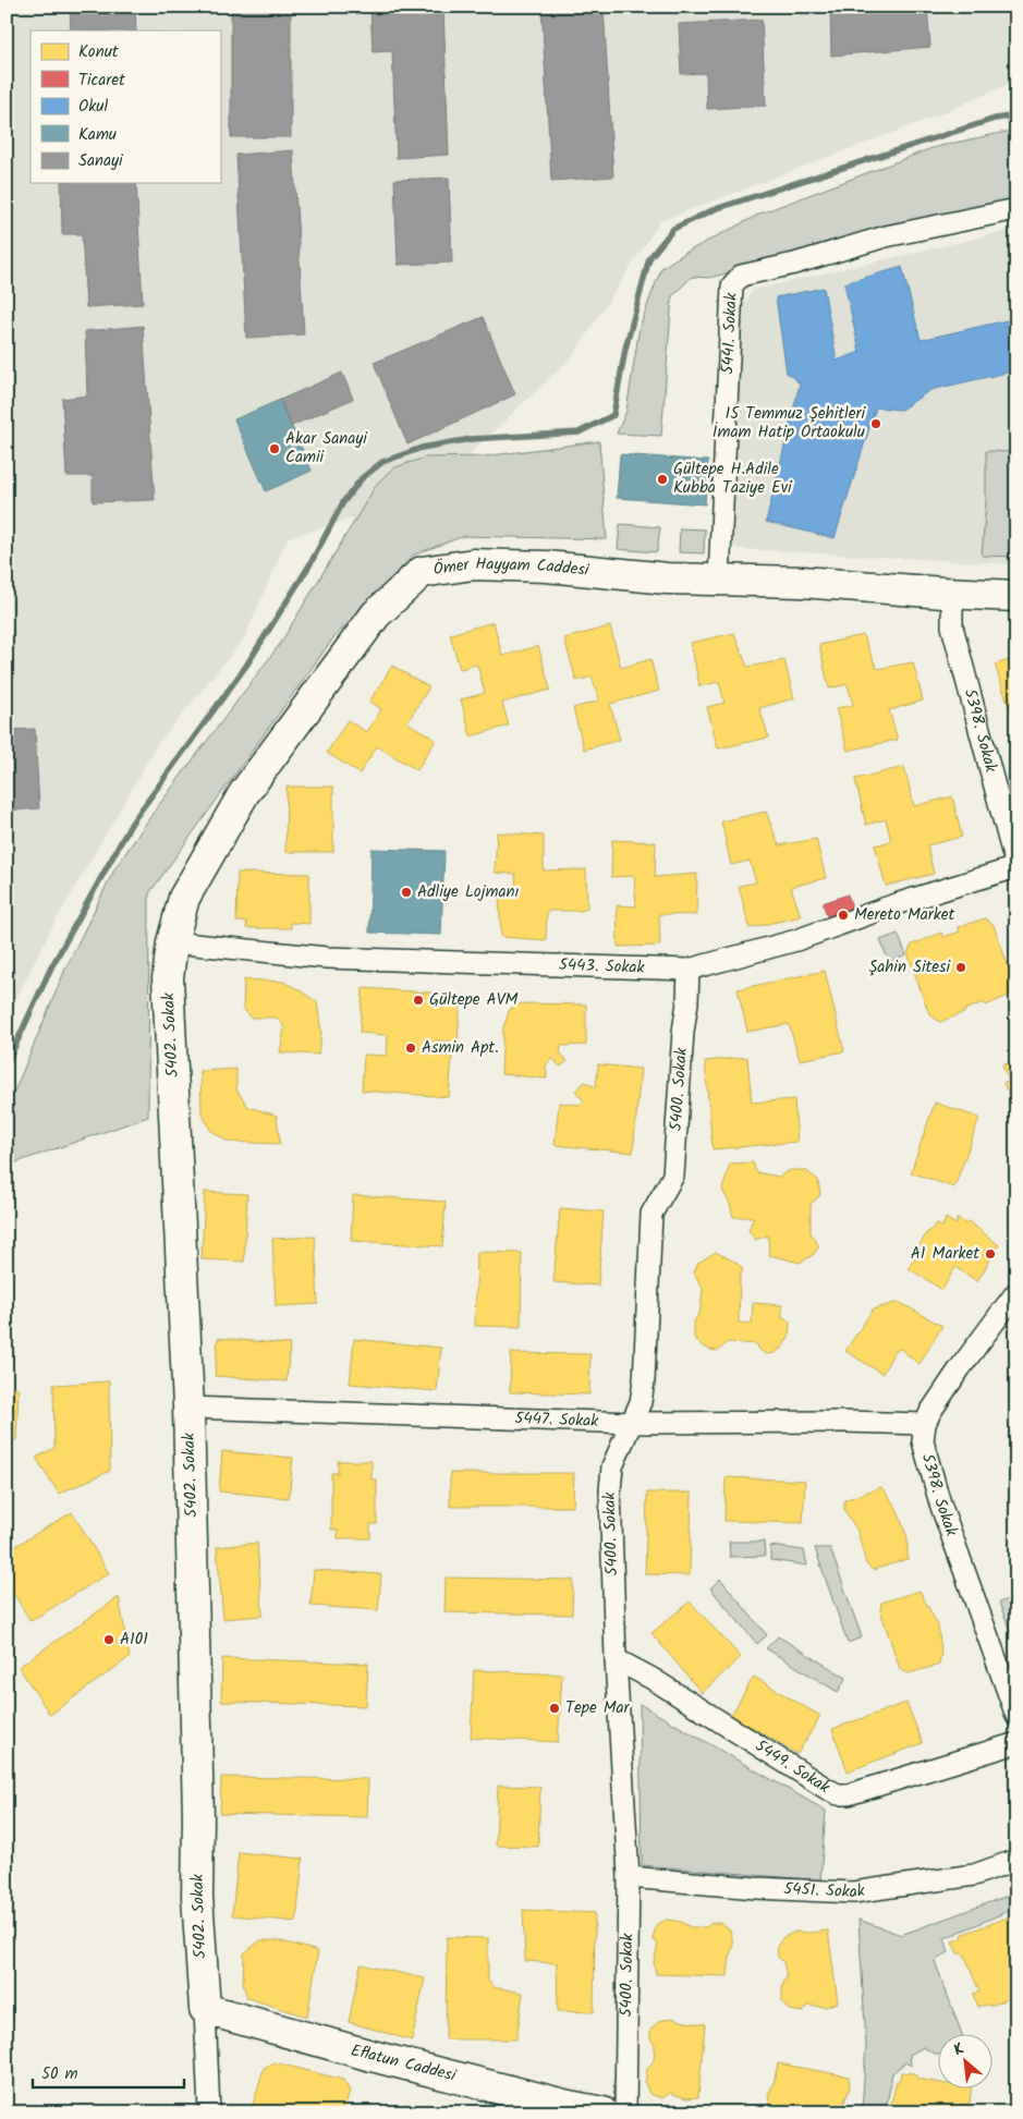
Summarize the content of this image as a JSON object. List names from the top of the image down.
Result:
{
  "streets": {
    "street": [
      "5441. Sokak",
      "Ömer Hayyam Caddesi",
      "5398. Sokak",
      "5443. Sokak",
      "5402. Sokak",
      "5400. Sokak",
      "5447. Sokak",
      "5449. Sokak",
      "5451. Sokak",
      "Eflatun Caddesi"
    ]
  },
  "crossings": [
    ["5441. Sokak", "Ömer Hayyam Caddesi"],
    ["Ömer Hayyam Caddesi", "5398. Sokak"],
    ["Ömer Hayyam Caddesi", "5443. Sokak"],
    ["Ömer Hayyam Caddesi", "5402. Sokak"],
    ["5398. Sokak", "5443. Sokak"],
    ["5398. Sokak", "5447. Sokak"],
    ["5443. Sokak", "5402. Sokak"],
    ["5443. Sokak", "5400. Sokak"],
    ["5402. Sokak", "5447. Sokak"],
    ["5402. Sokak", "Eflatun Caddesi"],
    ["5400. Sokak", "5447. Sokak"],
    ["5400. Sokak", "5449. Sokak"],
    ["5400. Sokak", "5451. Sokak"]
  ],
  "places": [
    "15 Temmuz Şehitleri İmam Hatip Ortaokulu",
    "Akar Sanayi Camii",
    "Gültepe H.Adile Kubba Taziye Evi",
    "Adliye Lojmanı",
    "Mereto Market",
    "Şahin Sitesi",
    "Gültepe AVM",
    "Asmin Apt.",
    "A1 Market",
    "A101",
    "Tepe Mar"
  ],
  "legend": [
    "Konut",
    "Ticaret",
    "Okul",
    "Kamu",
    "Sanayi"
  ],
  "scale_bar": "50 m",
  "north": "top left"
}
